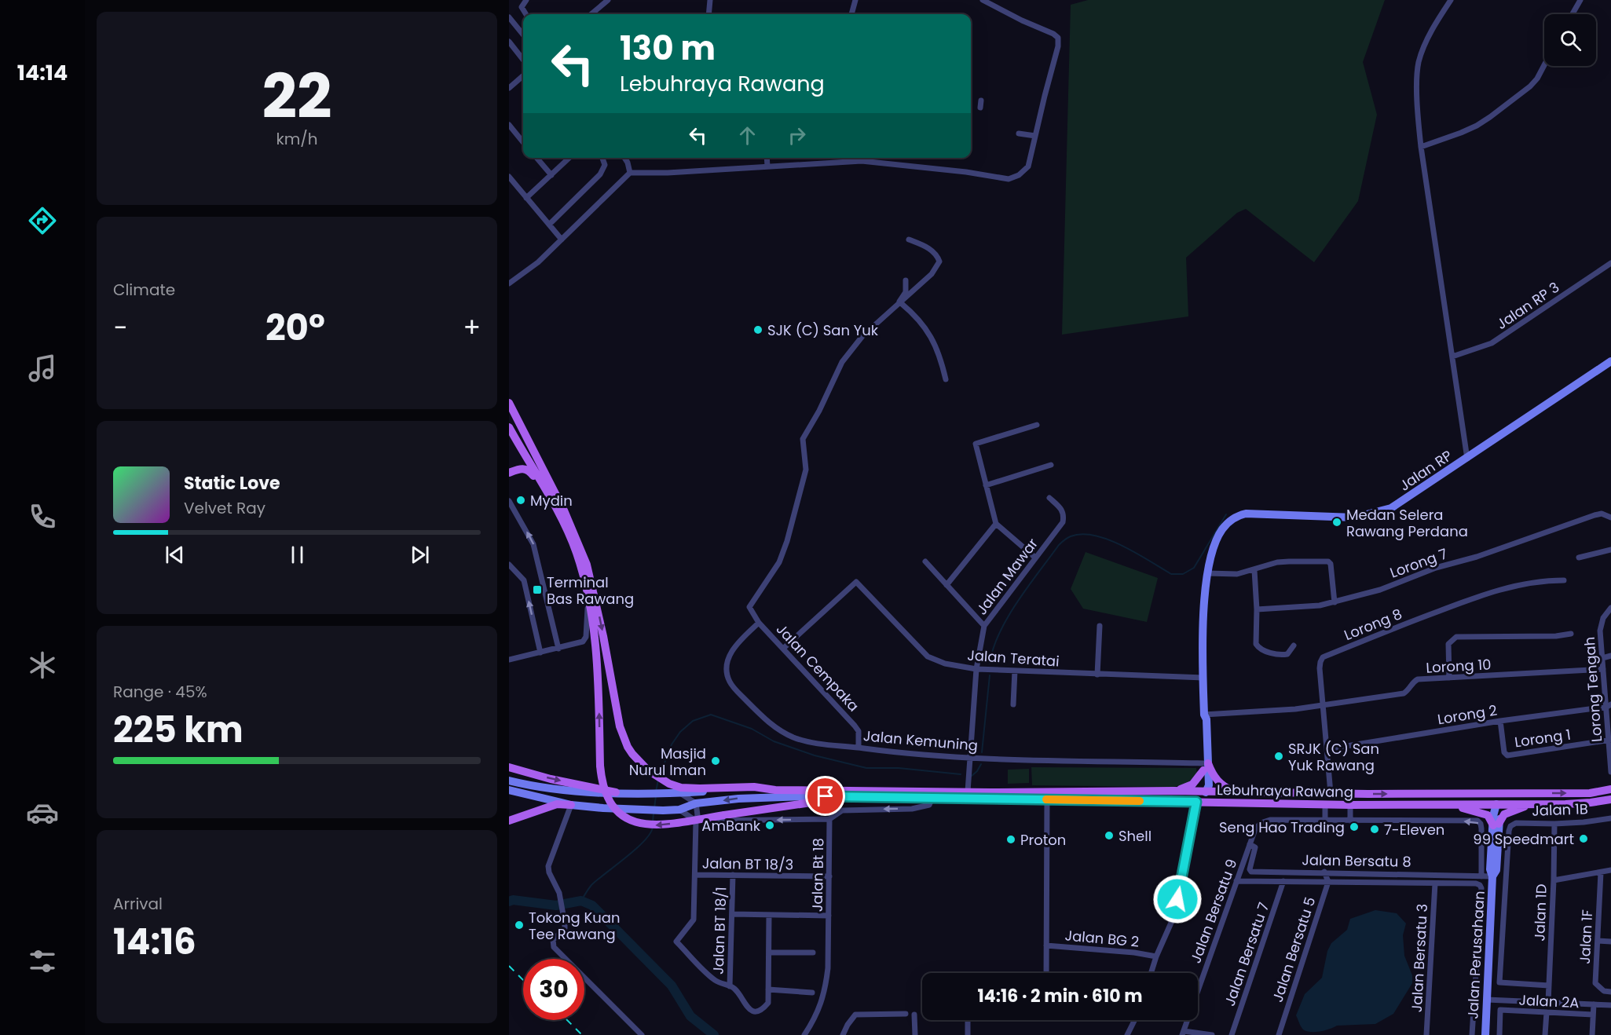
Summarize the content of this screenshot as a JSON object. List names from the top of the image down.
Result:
{
  "streets": {
    "main road": ["Lebuhraya Rawang"],
    "street": [
      "Jalan RP 3",
      "Jalan RP",
      "Lorong 7",
      "Jalan Mawar",
      "Lorong 8",
      "Jalan Teratai",
      "Lorong 10",
      "Jalan Cempaka",
      "Lorong Tengah",
      "Lorong 2",
      "Lorong 1",
      "Jalan Kemuning",
      "Jalan 1B",
      "Jalan Bersatu 8",
      "Jalan BT 18/3",
      "Jalan Bt 18",
      "Jalan Bersatu 9",
      "Jalan 1D",
      "Jalan BT 18/1",
      "Jalan 1F",
      "Jalan BG 2",
      "Jalan Bersatu 5",
      "Jalan Bersatu 7",
      "Jalan Perusahaan",
      "Jalan Bersatu 3",
      "Jalan 2A"
    ]
  },
  "crossings": [
    ["Jalan Mawar", "Jalan Teratai"],
    ["Jalan Mawar", "Jalan Kemuning"],
    ["Jalan Mawar", "Lebuhraya Rawang"],
    ["Lorong 8", "Lorong 10"],
    ["Lorong 8", "Lorong 2"],
    ["Lorong 8", "Lebuhraya Rawang"],
    ["Jalan Teratai", "Jalan Cempaka"],
    ["Lorong 10", "Lorong Tengah"],
    ["Jalan Cempaka", "Jalan Kemuning"],
    ["Lorong Tengah", "Lorong 2"],
    ["Lorong Tengah", "Lorong 1"],
    ["Lorong 2", "Lorong 1"],
    ["Lebuhraya Rawang", "Jalan Bt 18"],
    ["Lebuhraya Rawang", "Jalan Perusahaan"],
    ["Jalan 1B", "Jalan 1D"],
    ["Jalan Bersatu 8", "Jalan Bersatu 9"],
    ["Jalan Bersatu 8", "Jalan Bersatu 5"],
    ["Jalan Bersatu 8", "Jalan Perusahaan"],
    ["Jalan BT 18/3", "Jalan Bt 18"],
    ["Jalan BT 18/3", "Jalan BT 18/1"]
  ],
  "one_way": ["Jalan Bt 18"],
  "places": {
    "other": [
      "SJK (C) San Yuk",
      "Mydin",
      "Medan Selera Rawang Perdana",
      "SRJK (C) San Yuk Rawang",
      "Masjid Nurul Iman",
      "AmBank",
      "Seng Hao Trading",
      "7-Eleven",
      "Shell",
      "99 Speedmart",
      "Proton",
      "Tokong Kuan Tee Rawang"
    ],
    "transit": ["Terminal Bas Rawang"]
  },
  "page": {
    "tabs": "14:14",
    "tile": [
      ["22", "km/h"],
      "Climate",
      ["Range · 45%", "225 km"],
      ["Arrival", "14:16"]
    ],
    "turn": ["130 m", "Lebuhraya Rawang"],
    "heat": ["−", "20°", "+"],
    "song": ["Static Love", "Velvet Ray"],
    "limit": "30",
    "trip": "14:16 · 2 min · 610 m"
  }
}
